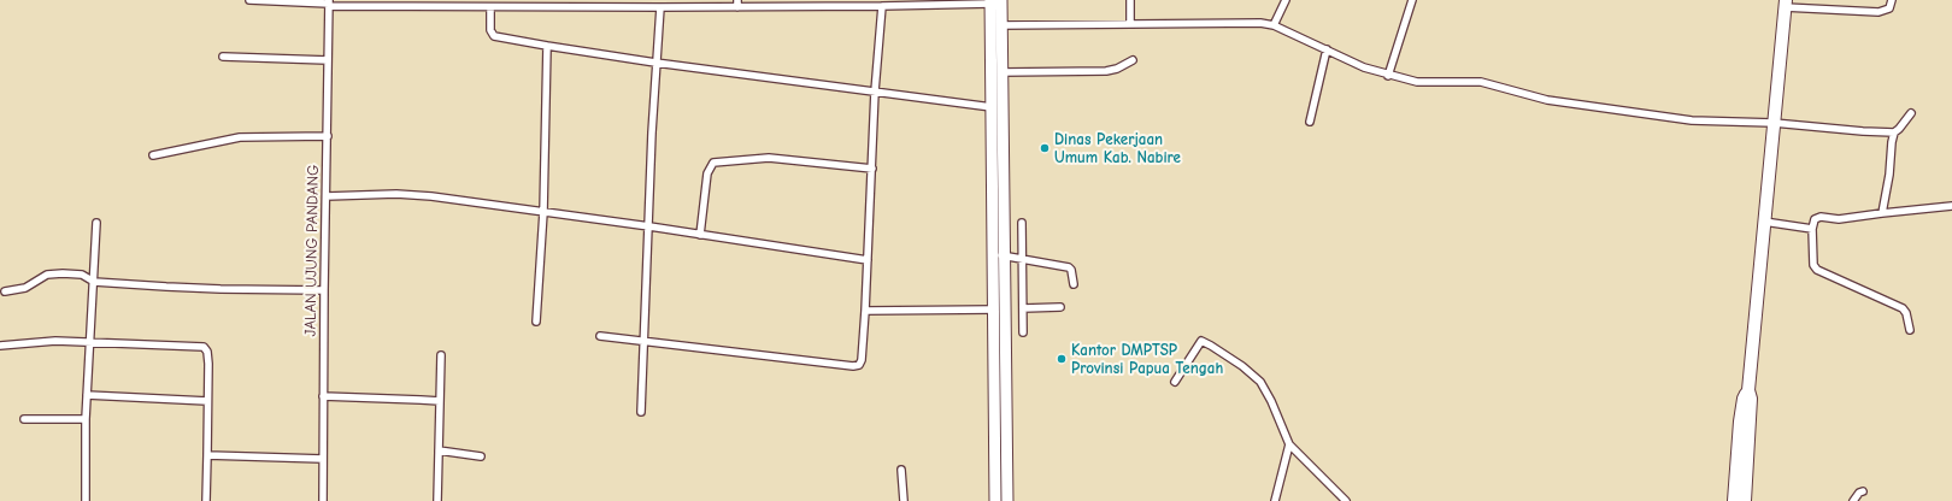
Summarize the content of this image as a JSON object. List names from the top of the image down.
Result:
{
  "streets": {
    "street": ["JALAN UJUNG PANDANG"]
  },
  "places": ["Dinas Pekerjaan Umum Kab. Nabire", "Kantor DMPTSP Provinsi Papua Tengah"]
}
